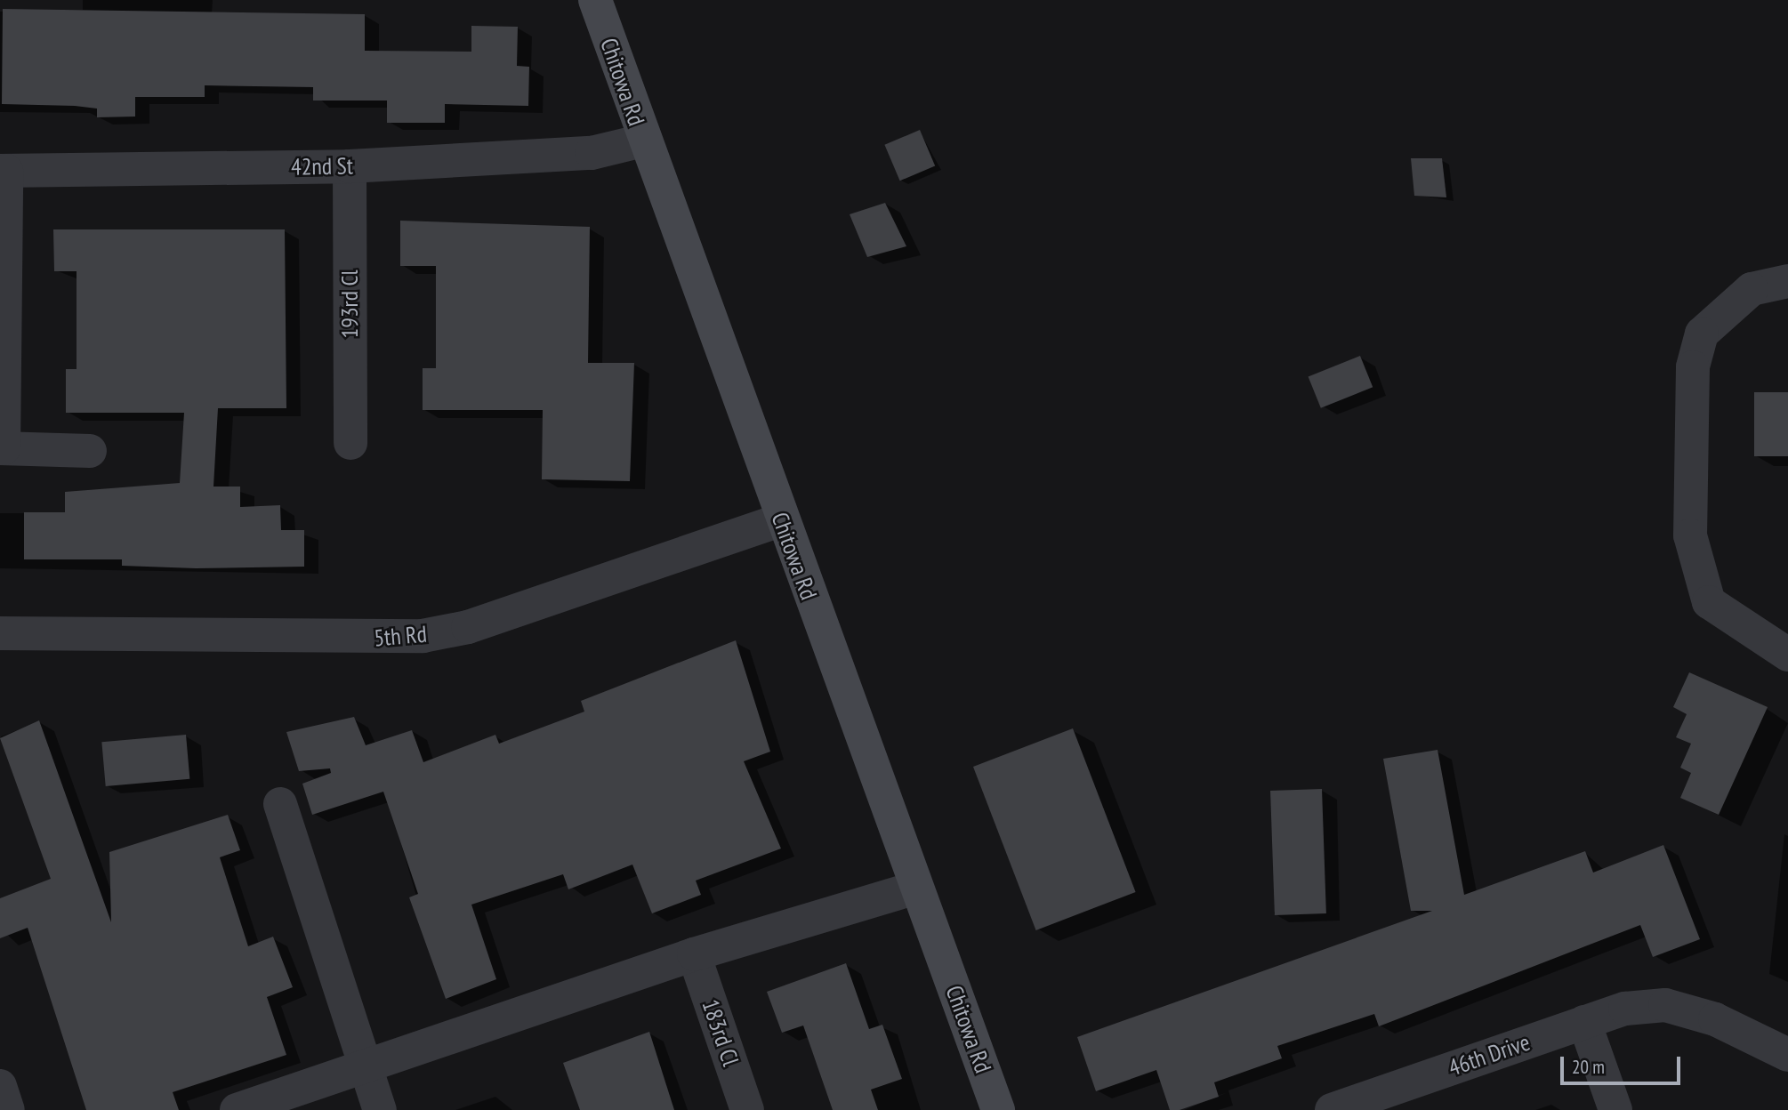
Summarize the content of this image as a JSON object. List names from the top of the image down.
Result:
{
  "streets": {
    "street": [
      "Chitowa Rd",
      "42nd St",
      "193rd Cl",
      "5th Rd",
      "183rd Cl",
      "46th Drive"
    ]
  },
  "crossings": [
    ["Chitowa Rd", "42nd St"],
    ["Chitowa Rd", "5th Rd"],
    ["42nd St", "193rd Cl"]
  ],
  "scale_bar": "20 m"
}
